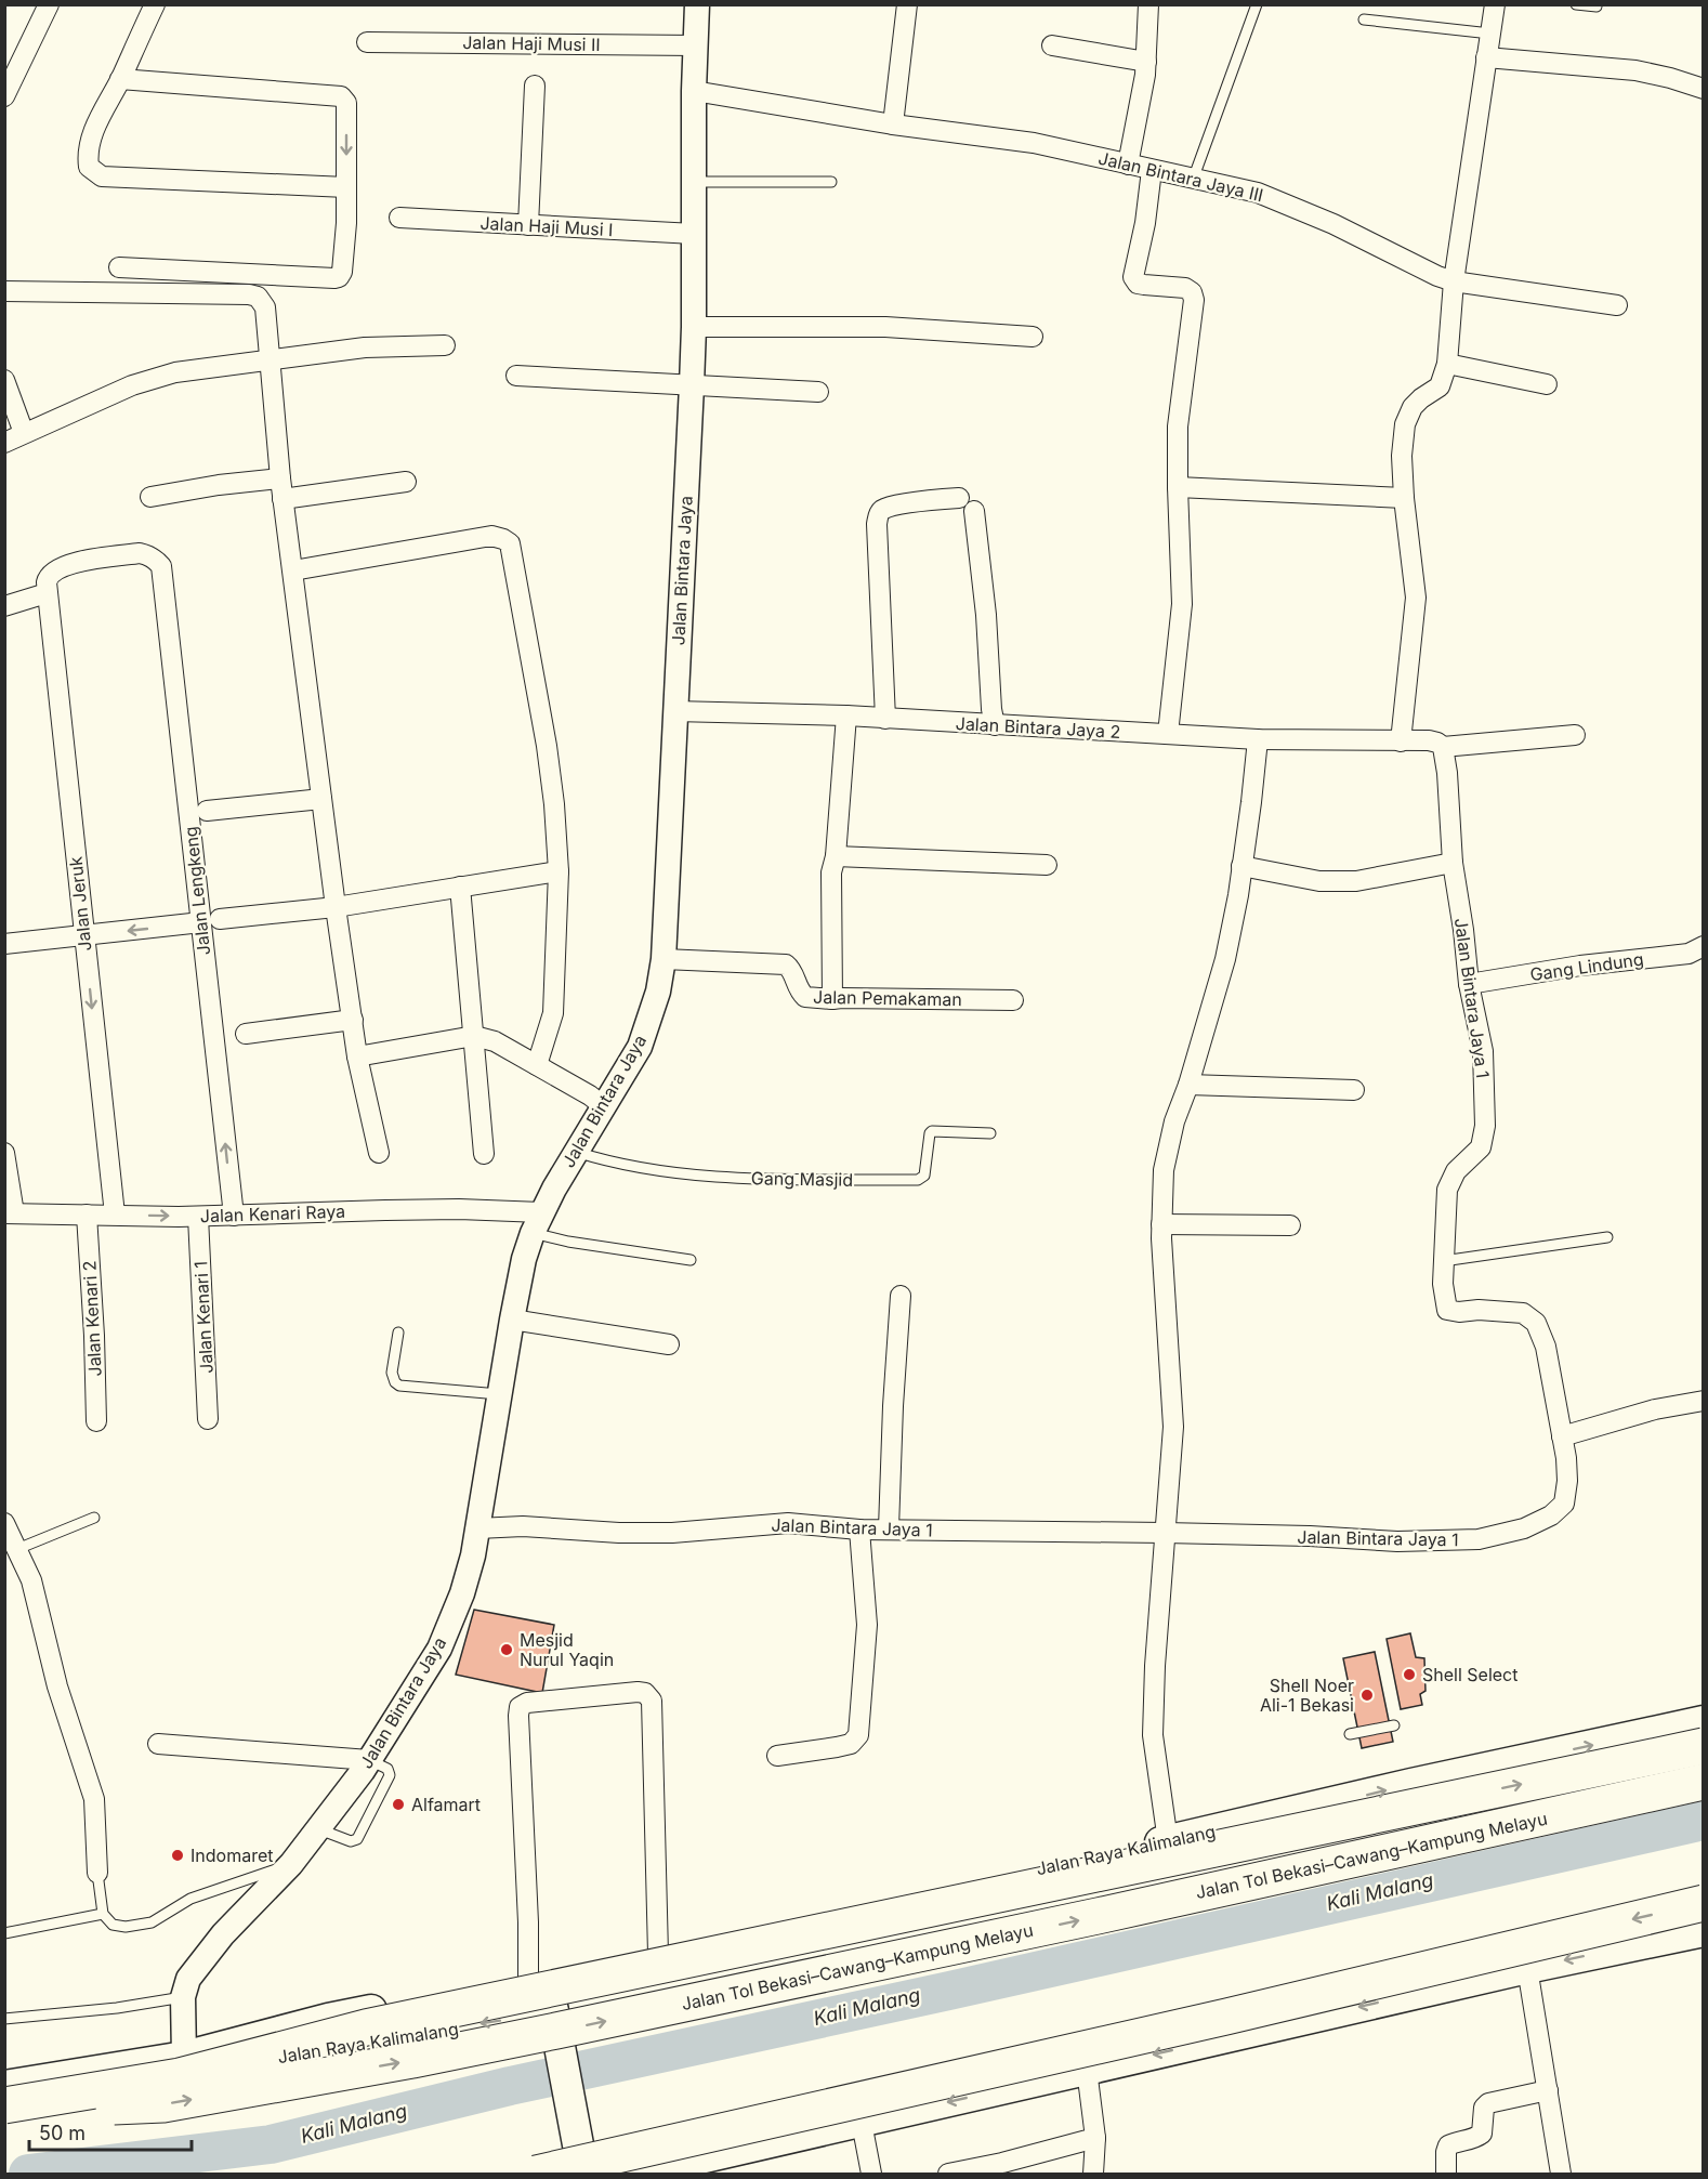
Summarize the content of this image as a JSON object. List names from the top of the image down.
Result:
{
  "streets": {
    "highway": ["Jalan Tol Bekasi–Cawang–Kampung Melayu"],
    "main road": ["Jalan Raya Kalimalang"],
    "street": [
      "Jalan Haji Musi II",
      "Jalan Bintara Jaya III",
      "Jalan Haji Musi I",
      "Jalan Bintara Jaya",
      "Jalan Bintara Jaya 2",
      "Jalan Lengkeng",
      "Jalan Jeruk",
      "Gang Lindung",
      "Jalan Pemakaman",
      "Jalan Bintara Jaya 1",
      "Jalan Kenari Raya",
      "Jalan Kenari 1",
      "Jalan Kenari 2"
    ],
    "lane": ["Gang Masjid"]
  },
  "crossings": [
    ["Jalan Haji Musi II", "Jalan Bintara Jaya"],
    ["Jalan Bintara Jaya III", "Jalan Bintara Jaya"],
    ["Jalan Haji Musi I", "Jalan Bintara Jaya"],
    ["Jalan Bintara Jaya", "Jalan Bintara Jaya 2"],
    ["Jalan Bintara Jaya", "Jalan Pemakaman"],
    ["Jalan Bintara Jaya", "Jalan Bintara Jaya 1"],
    ["Jalan Bintara Jaya", "Gang Masjid"],
    ["Jalan Bintara Jaya", "Jalan Kenari Raya"],
    ["Jalan Bintara Jaya", "Jalan Raya Kalimalang"],
    ["Jalan Lengkeng", "Jalan Jeruk"],
    ["Jalan Lengkeng", "Jalan Kenari Raya"],
    ["Jalan Jeruk", "Jalan Kenari Raya"],
    ["Gang Lindung", "Jalan Bintara Jaya 1"],
    ["Jalan Kenari Raya", "Jalan Kenari 1"],
    ["Jalan Kenari Raya", "Jalan Kenari 2"]
  ],
  "one_way": ["Jalan Jeruk"],
  "water": ["Kali Malang"],
  "places": [
    "Mesjid Nurul Yaqin",
    "Shell Select",
    "Shell Noer Ali-1 Bekasi",
    "Alfamart",
    "Indomaret"
  ],
  "scale_bar": "50 m"
}
